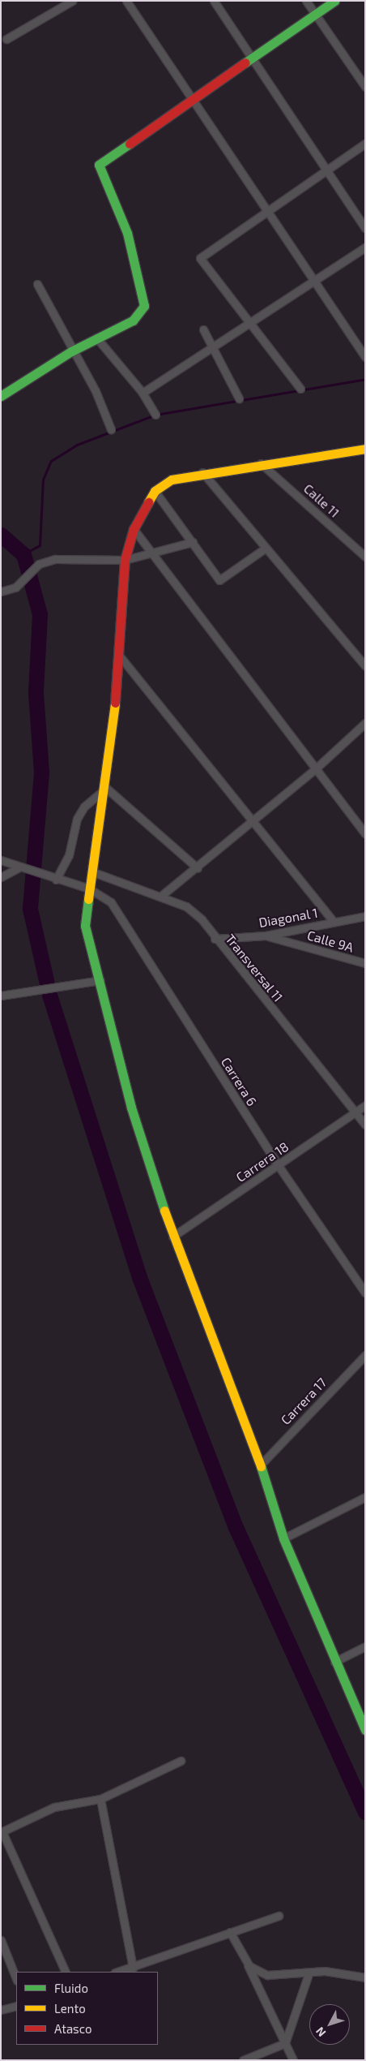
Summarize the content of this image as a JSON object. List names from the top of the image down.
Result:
{
  "streets": {
    "street": [
      "Calle 11",
      "Diagonal 1",
      "Calle 9A",
      "Transversal 11",
      "Carrera 6",
      "Carrera 18",
      "Carrera 17"
    ]
  },
  "crossings": [
    ["Diagonal 1", "Calle 9A"],
    ["Diagonal 1", "Transversal 11"],
    ["Transversal 11", "Carrera 18"],
    ["Carrera 6", "Carrera 18"]
  ],
  "legend": ["Fluido", "Lento", "Atasco"],
  "north": "bottom left"
}
